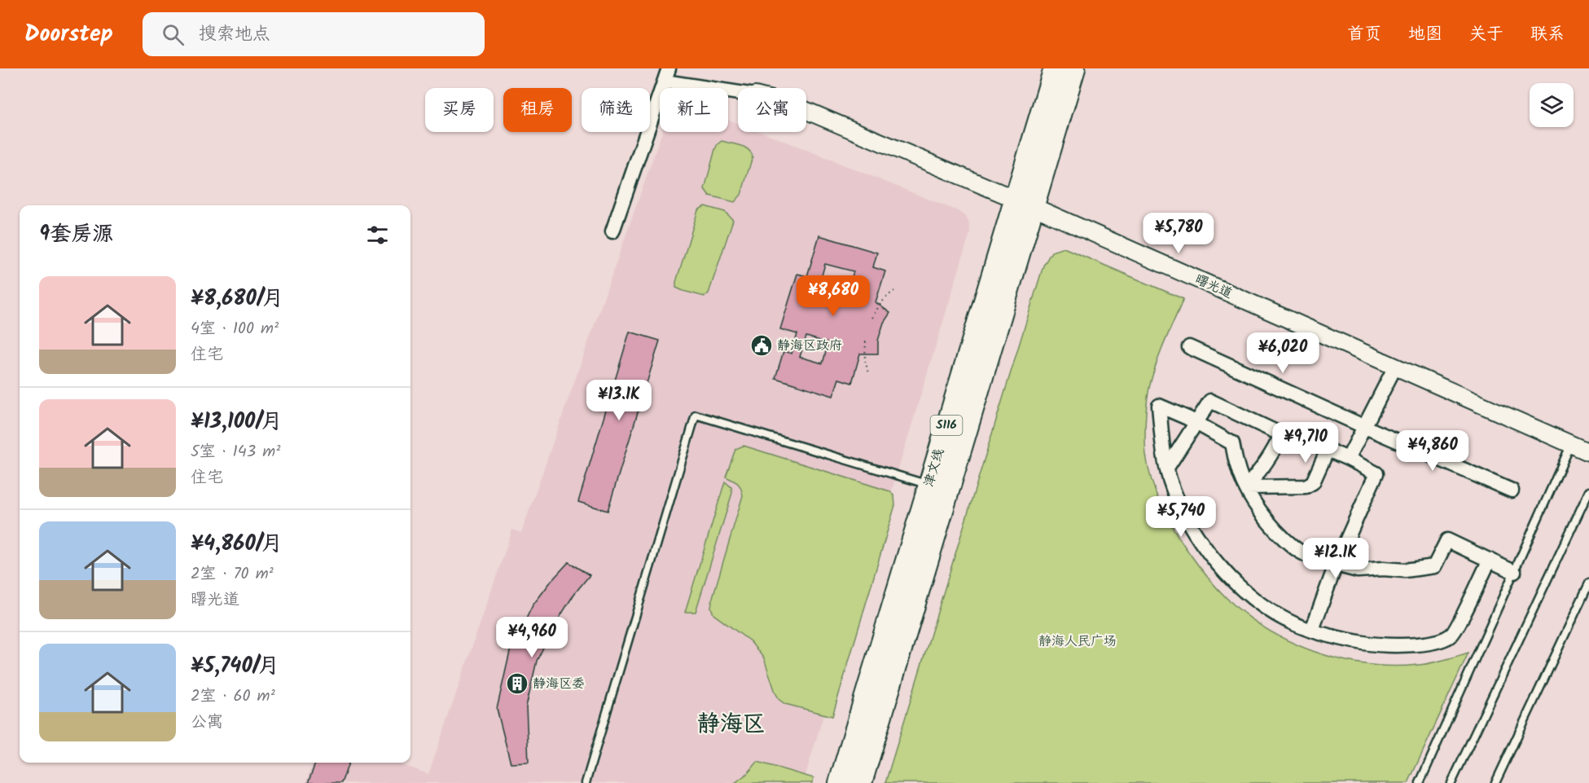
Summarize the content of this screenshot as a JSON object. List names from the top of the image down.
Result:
{
  "streets": {
    "main road": ["S116", "津文线"],
    "street": ["曙光道"]
  },
  "crossings": [
    ["曙光道", "津文线"]
  ],
  "districts": ["静海区"],
  "parks": ["静海人民广场"],
  "places": {
    "public building": ["静海区政府"],
    "building": ["静海区委"]
  },
  "page": {
    "header": "Doorstep",
    "search": "搜索地点",
    "nav": [
      "首页",
      "地图",
      "关于",
      "联系"
    ],
    "chip": [
      "买房",
      "租房",
      "筛选",
      "新上",
      "公寓"
    ],
    "heading": "9套房源",
    "price": [
      "¥5,780",
      "¥8,680",
      "¥6,020",
      "¥13.1K",
      "¥9,710",
      "¥4,860",
      "¥5,740",
      "¥12.1K",
      "¥4,960"
    ],
    "list": [
      {
        "name": "¥8,680/月",
        "note": "4室 · 100 m² · 住宅"
      },
      {
        "name": "¥13,100/月",
        "note": "5室 · 143 m² · 住宅"
      },
      {
        "name": "¥4,860/月",
        "note": "2室 · 70 m² · 曙光道"
      },
      {
        "name": "¥5,740/月",
        "note": "2室 · 60 m² · 公寓"
      }
    ]
  }
}
